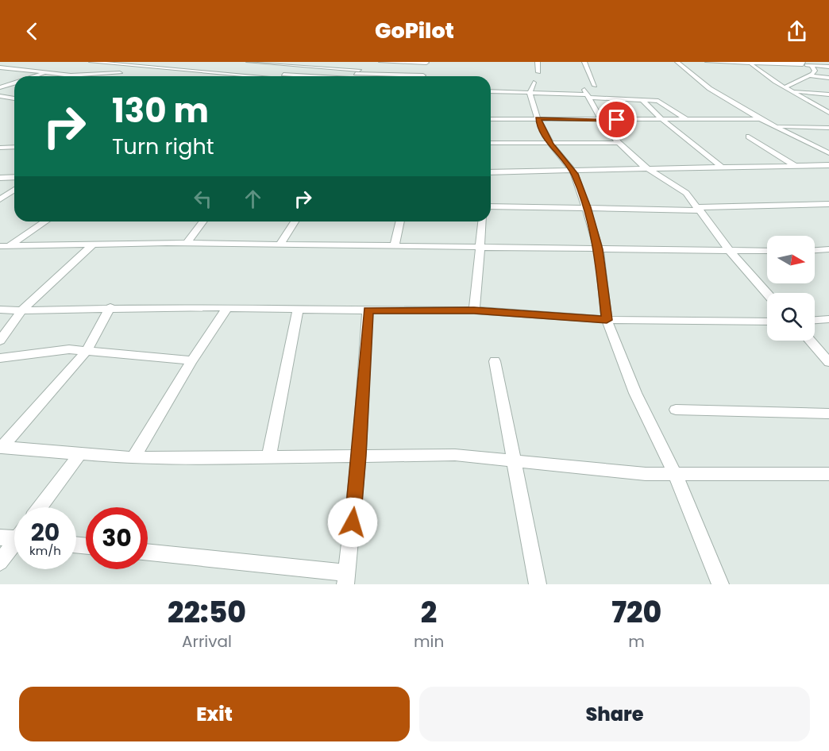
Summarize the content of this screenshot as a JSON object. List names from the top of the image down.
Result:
{
  "north": "right",
  "page": {
    "header": "GoPilot",
    "turn": ["130 m", "Turn right"],
    "speed": "20 km/h",
    "limit": "30",
    "eta": [
      "22:50",
      "Arrival",
      "2",
      "min",
      "720",
      "m"
    ],
    "buttons": ["Exit", "Share"]
  }
}
